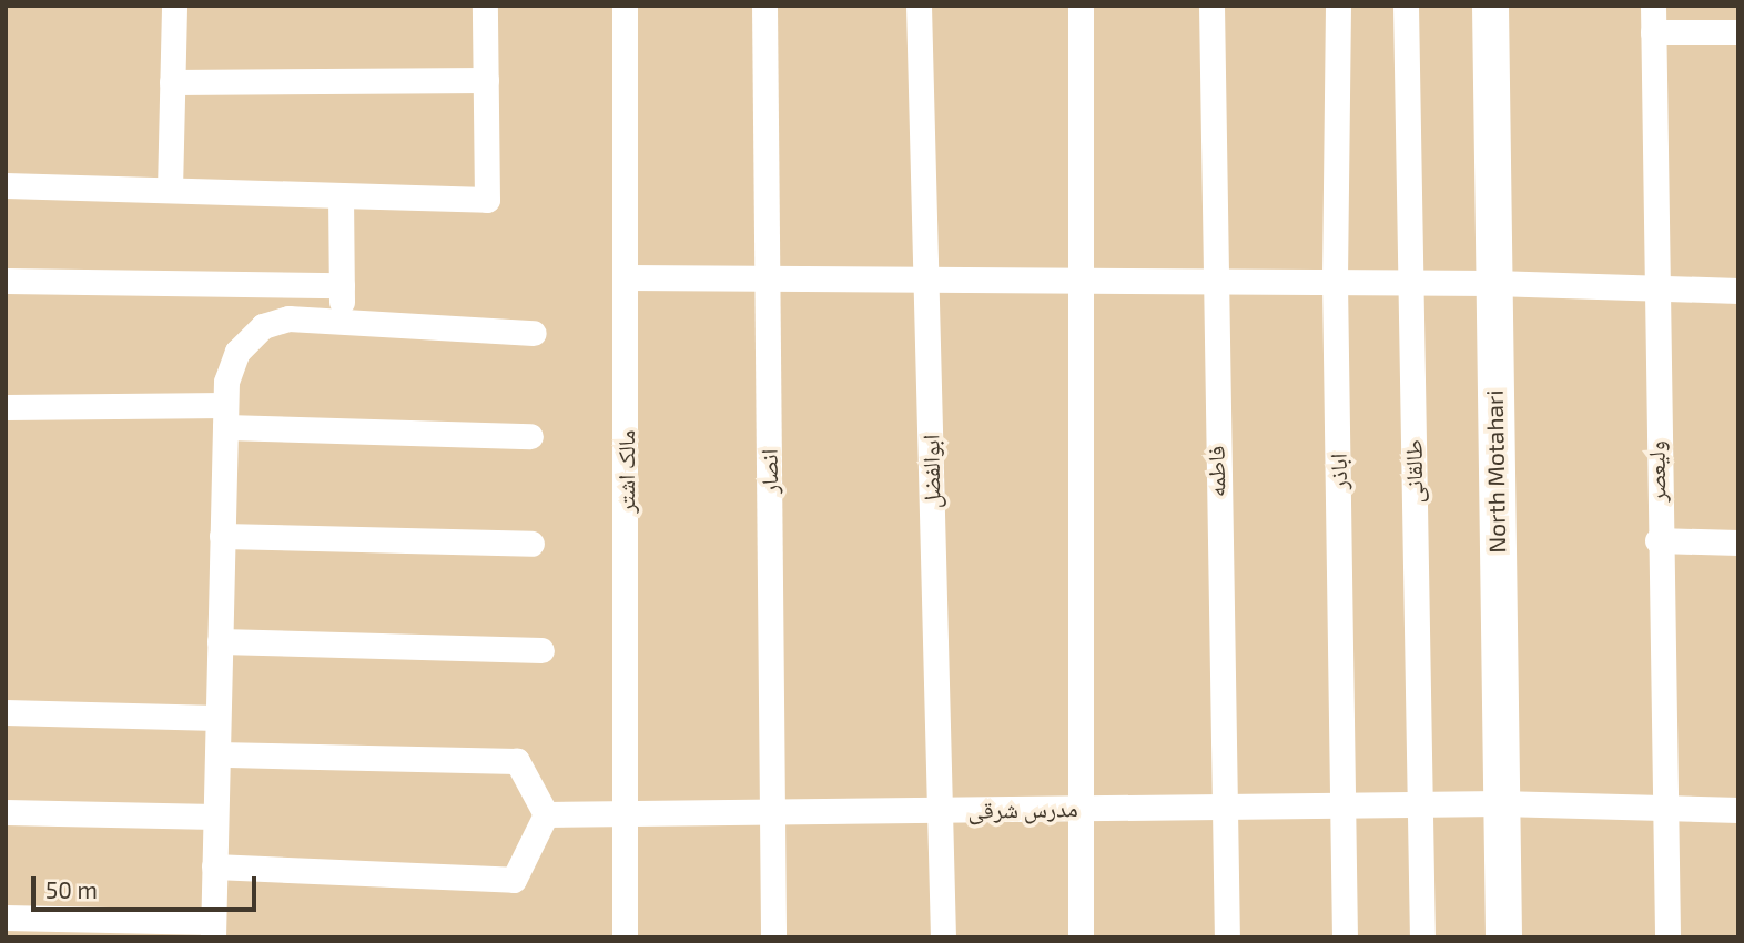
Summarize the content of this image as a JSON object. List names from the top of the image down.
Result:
{
  "streets": {
    "street": [
      "مالک اشتر",
      "انصار",
      "ابوالفضل",
      "فاطمه",
      "اباذر",
      "طالقانی",
      "North Motahari",
      "ولیعصر",
      "مدرس شرقی"
    ]
  },
  "crossings": [
    ["مالک اشتر", "مدرس شرقی"],
    ["انصار", "مدرس شرقی"],
    ["ابوالفضل", "مدرس شرقی"],
    ["فاطمه", "مدرس شرقی"],
    ["اباذر", "مدرس شرقی"],
    ["طالقانی", "مدرس شرقی"],
    ["North Motahari", "مدرس شرقی"],
    ["ولیعصر", "مدرس شرقی"]
  ],
  "scale_bar": "50 m"
}
